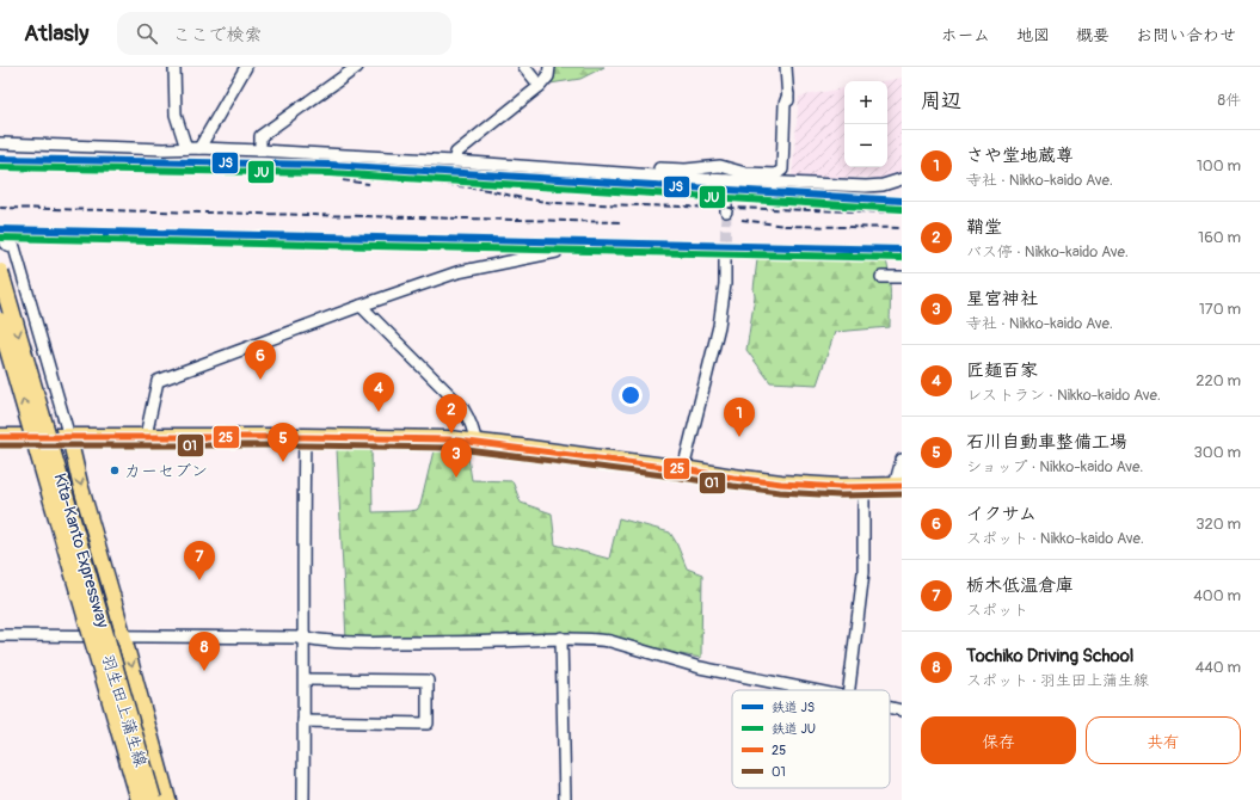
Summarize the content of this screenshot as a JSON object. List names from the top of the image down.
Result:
{
  "streets": {
    "highway": ["Kita-Kanto Expressway"],
    "main road": ["羽生田上蒲生線"]
  },
  "places": ["カーセブン"],
  "lines": [
    "rail line JS",
    "rail line JU",
    "transit line 25",
    "transit line 01"
  ],
  "legend": [
    "鉄道 JS",
    "鉄道 JU",
    "25",
    "01"
  ],
  "page": {
    "header": "Atlasly",
    "search": "ここで検索",
    "nav": [
      "ホーム",
      "地図",
      "概要",
      "お問い合わせ"
    ],
    "heading": ["周辺", "8件"],
    "map_buttons": ["+", "−"],
    "list": [
      {
        "mark": "1",
        "name": "さや堂地蔵尊",
        "note": "寺社 · Nikko-kaido Ave.",
        "value": "100 m"
      },
      {
        "mark": "2",
        "name": "鞘堂",
        "note": "バス停 · Nikko-kaido Ave.",
        "value": "160 m"
      },
      {
        "mark": "3",
        "name": "星宮神社",
        "note": "寺社 · Nikko-kaido Ave.",
        "value": "170 m"
      },
      {
        "mark": "4",
        "name": "匠麺百家",
        "note": "レストラン · Nikko-kaido Ave.",
        "value": "220 m"
      },
      {
        "mark": "5",
        "name": "石川自動車整備工場",
        "note": "ショップ · Nikko-kaido Ave.",
        "value": "300 m"
      },
      {
        "mark": "6",
        "name": "イクサム",
        "note": "スポット · Nikko-kaido Ave.",
        "value": "320 m"
      },
      {
        "mark": "7",
        "name": "栃木低温倉庫",
        "note": "スポット",
        "value": "400 m"
      },
      {
        "mark": "8",
        "name": "Tochiko Driving School",
        "note": "スポット · 羽生田上蒲生線",
        "value": "440 m"
      }
    ],
    "pins": [
      "6",
      "4",
      "2",
      "1",
      "5",
      "3",
      "7",
      "8"
    ],
    "buttons": ["保存", "共有"]
  }
}
